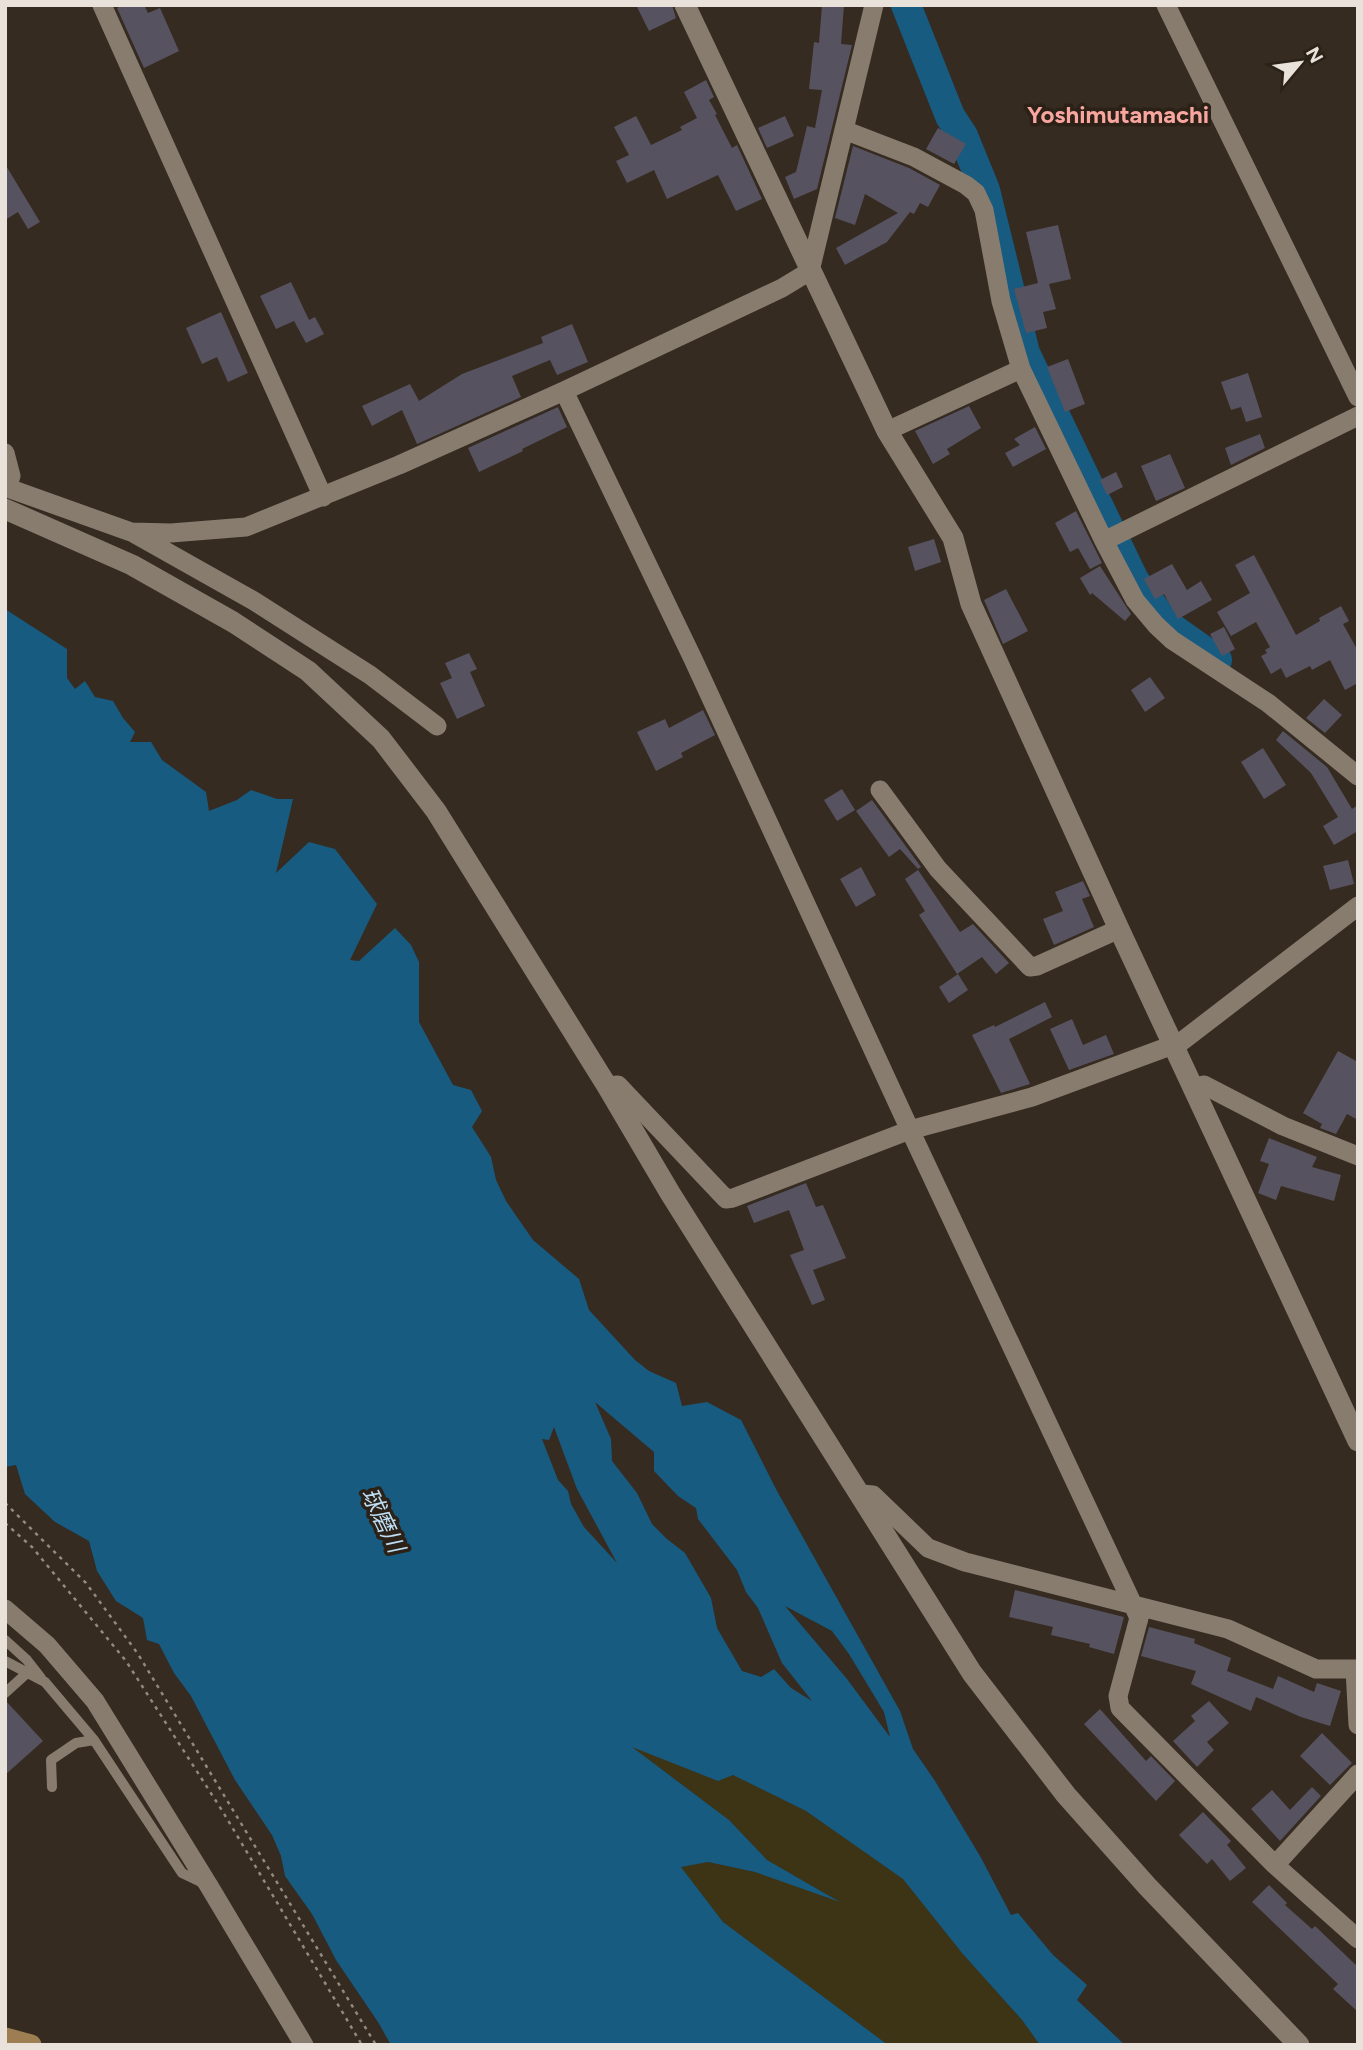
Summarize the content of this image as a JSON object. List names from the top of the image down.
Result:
{
  "districts": ["Yoshimutamachi"],
  "water": ["球磨川"],
  "north": "top right"
}
